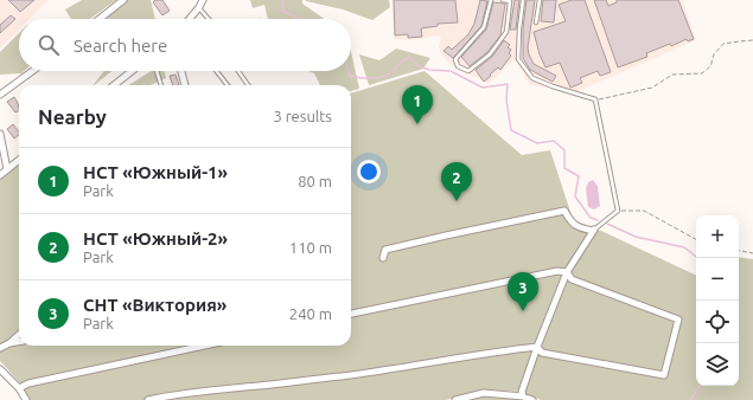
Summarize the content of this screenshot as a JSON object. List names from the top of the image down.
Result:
{
  "page": {
    "search": "Search here",
    "pins": ["1", "2", "3"],
    "heading": ["Nearby", "3 results"],
    "list": [
      {
        "mark": "1",
        "name": "НСТ «Южный-1»",
        "note": "Park",
        "value": "80 m"
      },
      {
        "mark": "2",
        "name": "НСТ «Южный-2»",
        "note": "Park",
        "value": "110 m"
      },
      {
        "mark": "3",
        "name": "СНТ «Виктория»",
        "note": "Park",
        "value": "240 m"
      }
    ],
    "map_buttons": ["+", "−"]
  }
}
